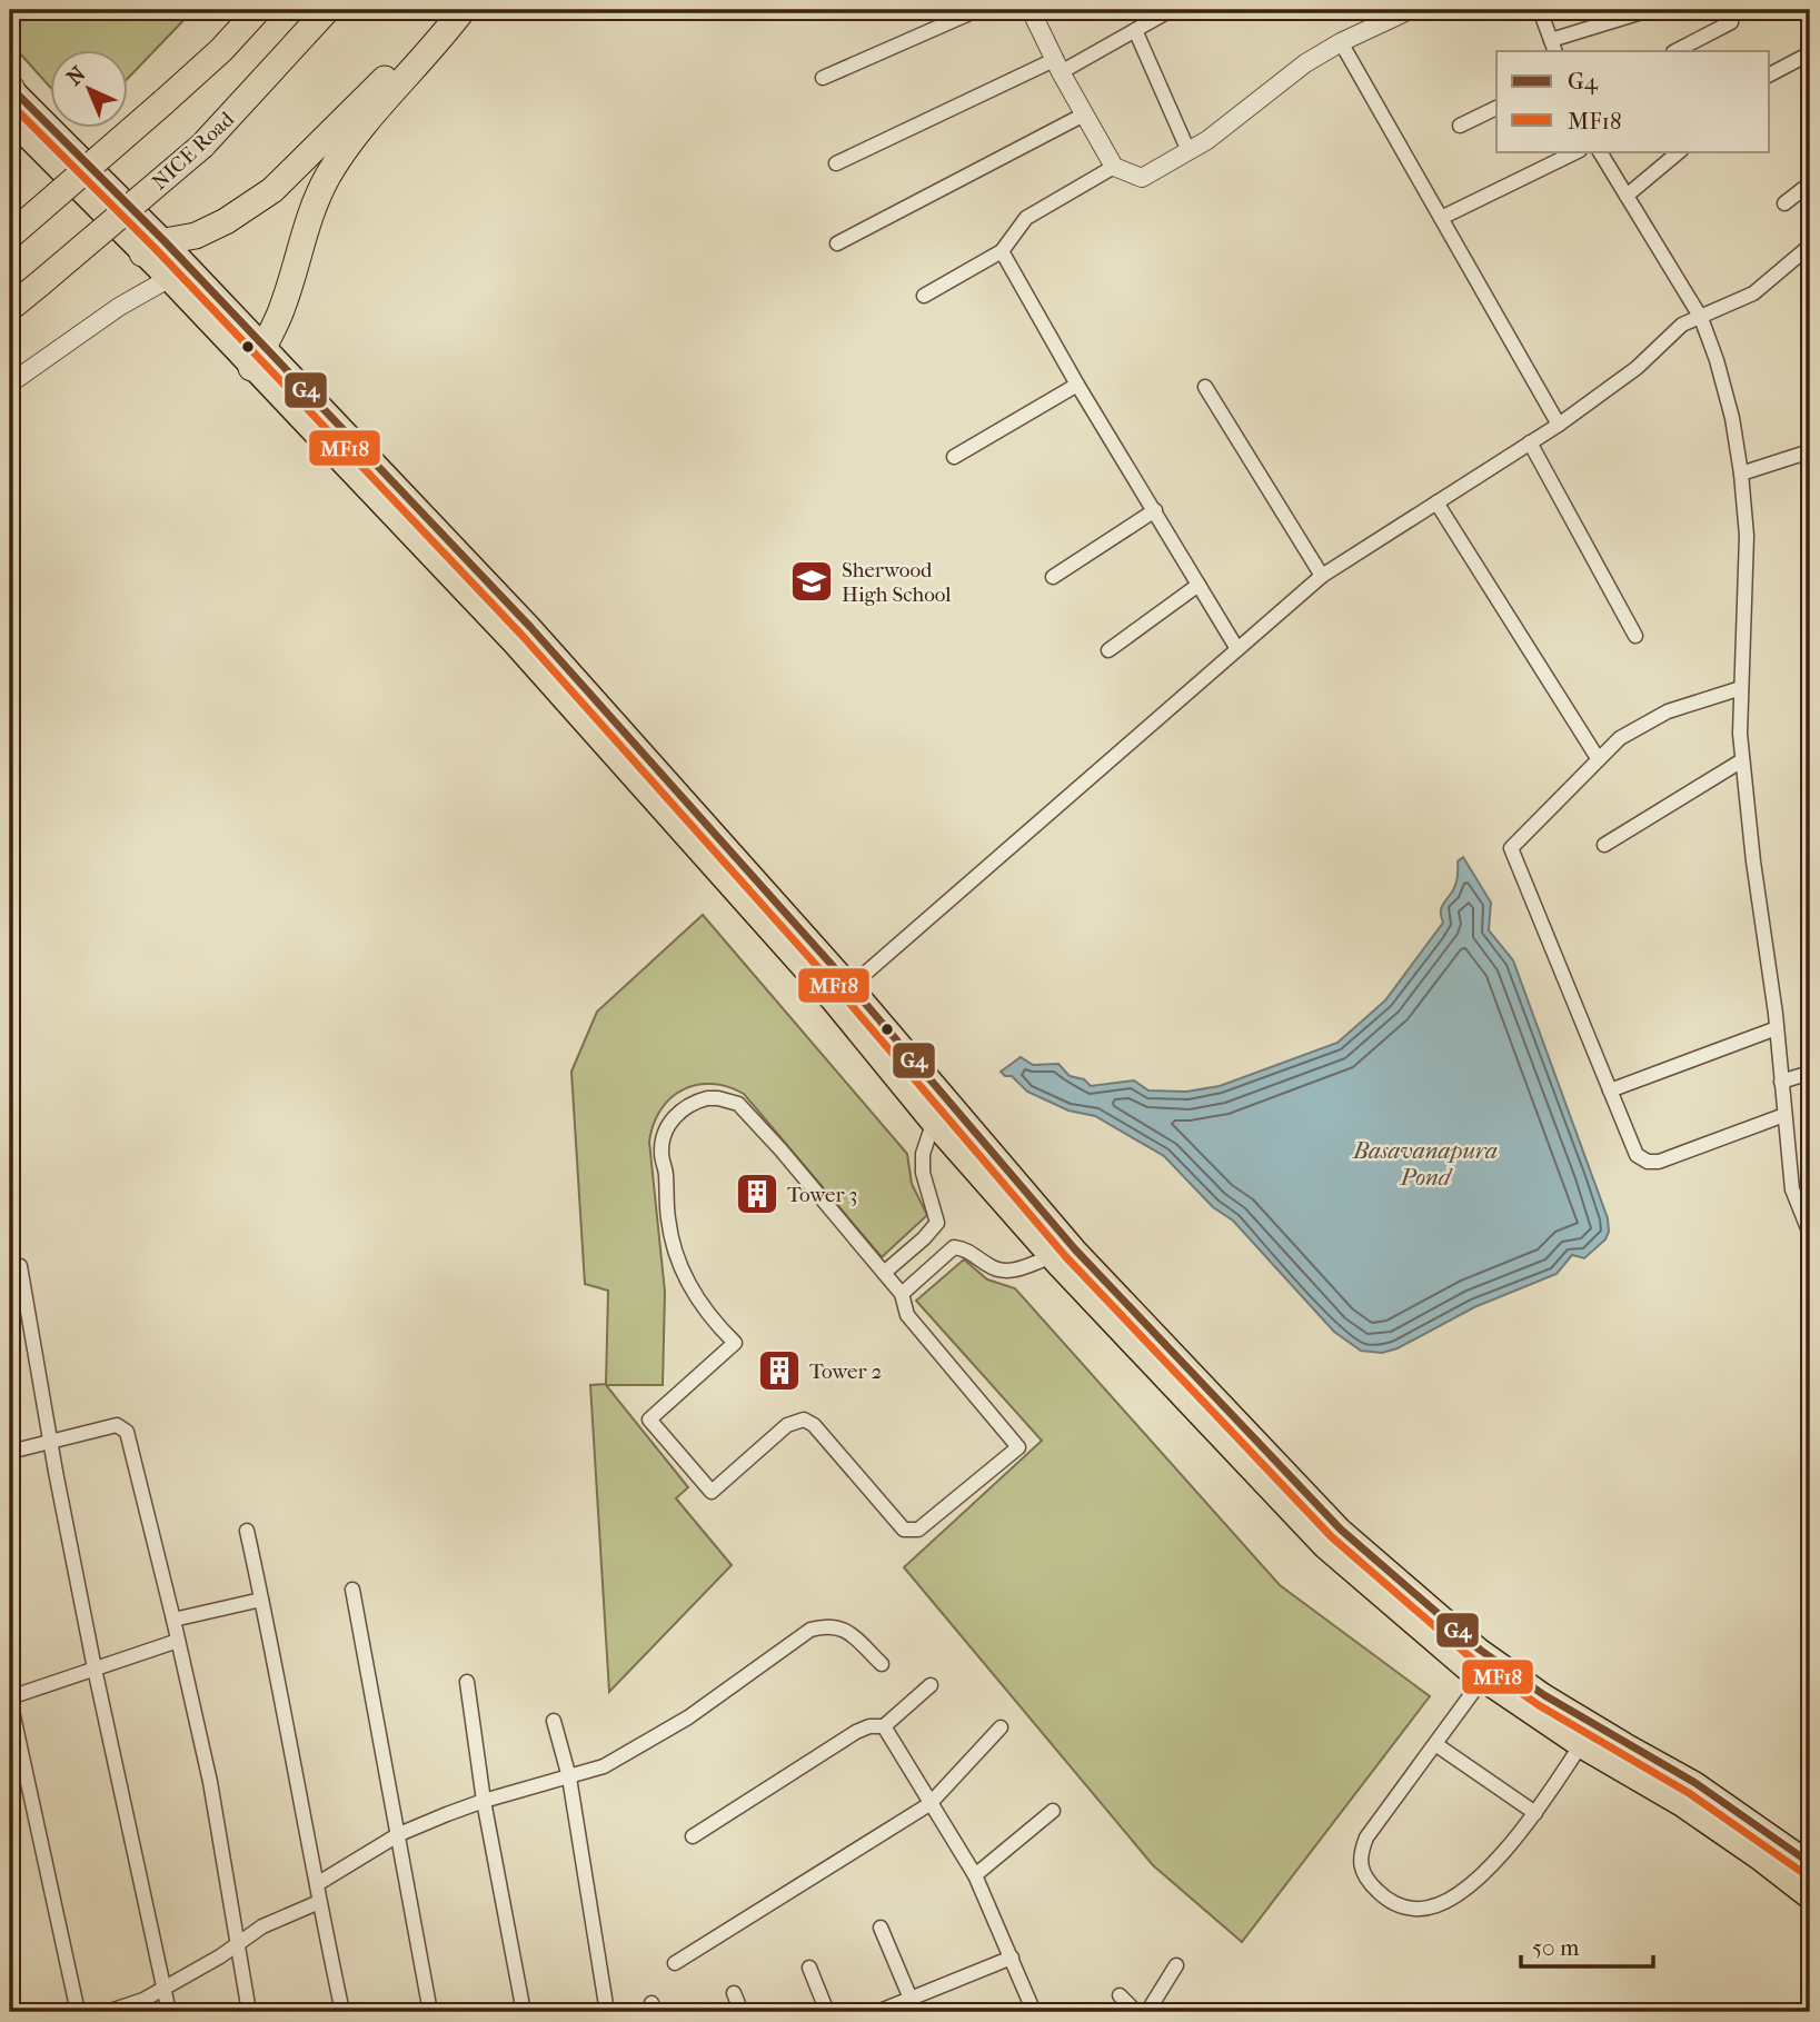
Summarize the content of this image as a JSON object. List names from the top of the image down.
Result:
{
  "streets": {
    "highway": ["NICE Road"]
  },
  "water": ["Basavanapura Pond"],
  "places": {
    "school or university": ["Sherwood High School"],
    "building": ["Tower 3", "Tower 2"]
  },
  "lines": ["transit line G4", "transit line MF18"],
  "legend": ["G4", "MF18"],
  "scale_bar": "50 m",
  "north": "top left"
}
